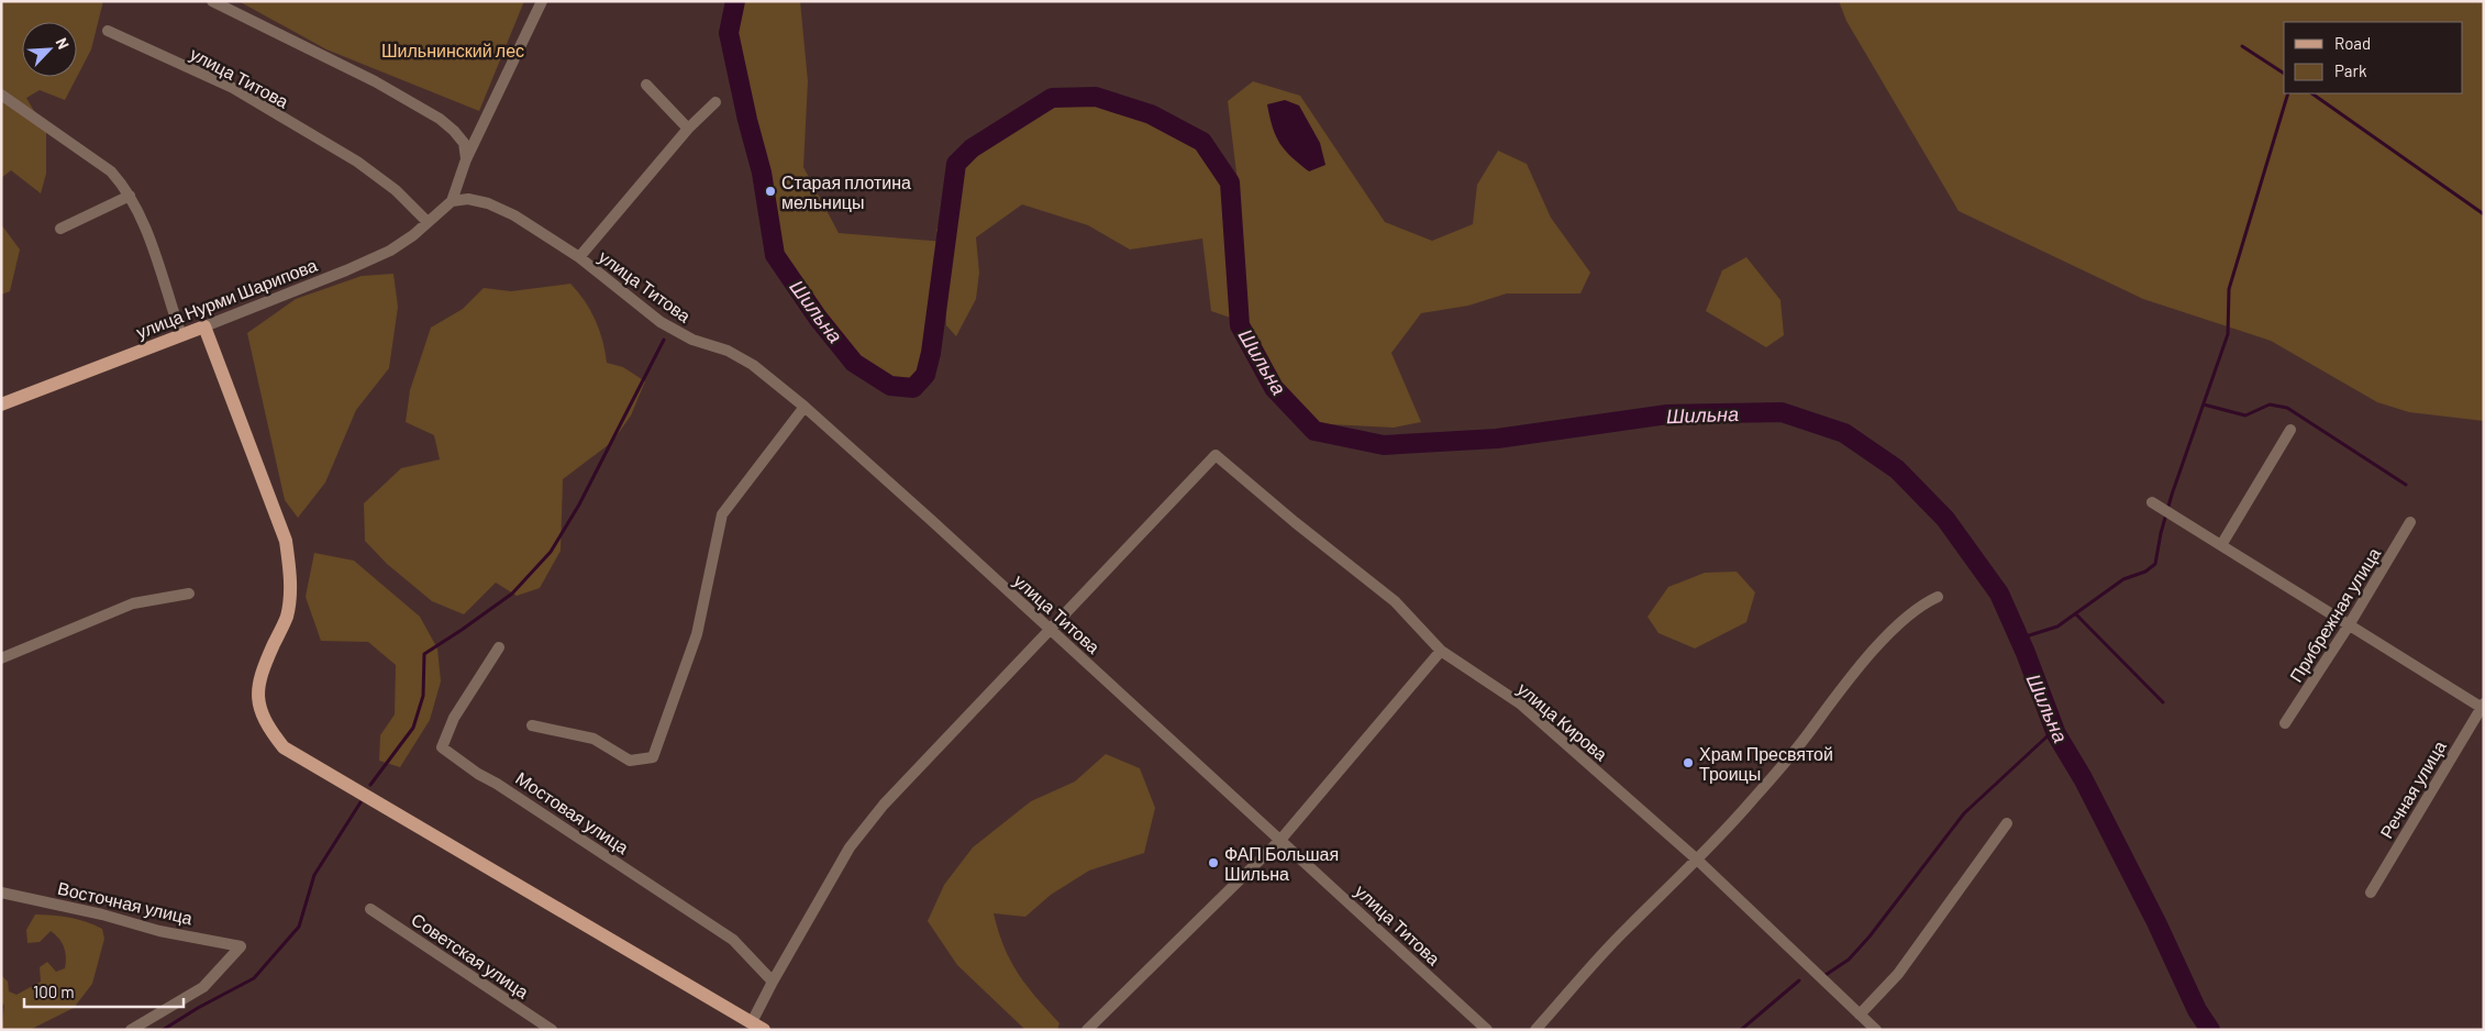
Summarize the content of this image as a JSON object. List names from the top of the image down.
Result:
{
  "streets": {
    "main road": ["улица Нурми Шарипова"],
    "street": [
      "улица Титова",
      "Прибрежная улица",
      "улица Кирова",
      "Речная улица",
      "Мостовая улица",
      "Восточная улица",
      "Советская улица"
    ]
  },
  "crossings": [
    ["улица Титова", "улица Нурми Шарипова"],
    ["улица Титова", "улица Кирова"]
  ],
  "water": ["Шильна"],
  "parks": ["Шильнинский лес"],
  "places": ["Старая плотина мельницы", "Храм Пресвятой Троицы", "ФАП Большая Шильна"],
  "legend": ["Road", "Park"],
  "scale_bar": "100 m",
  "north": "top right"
}
